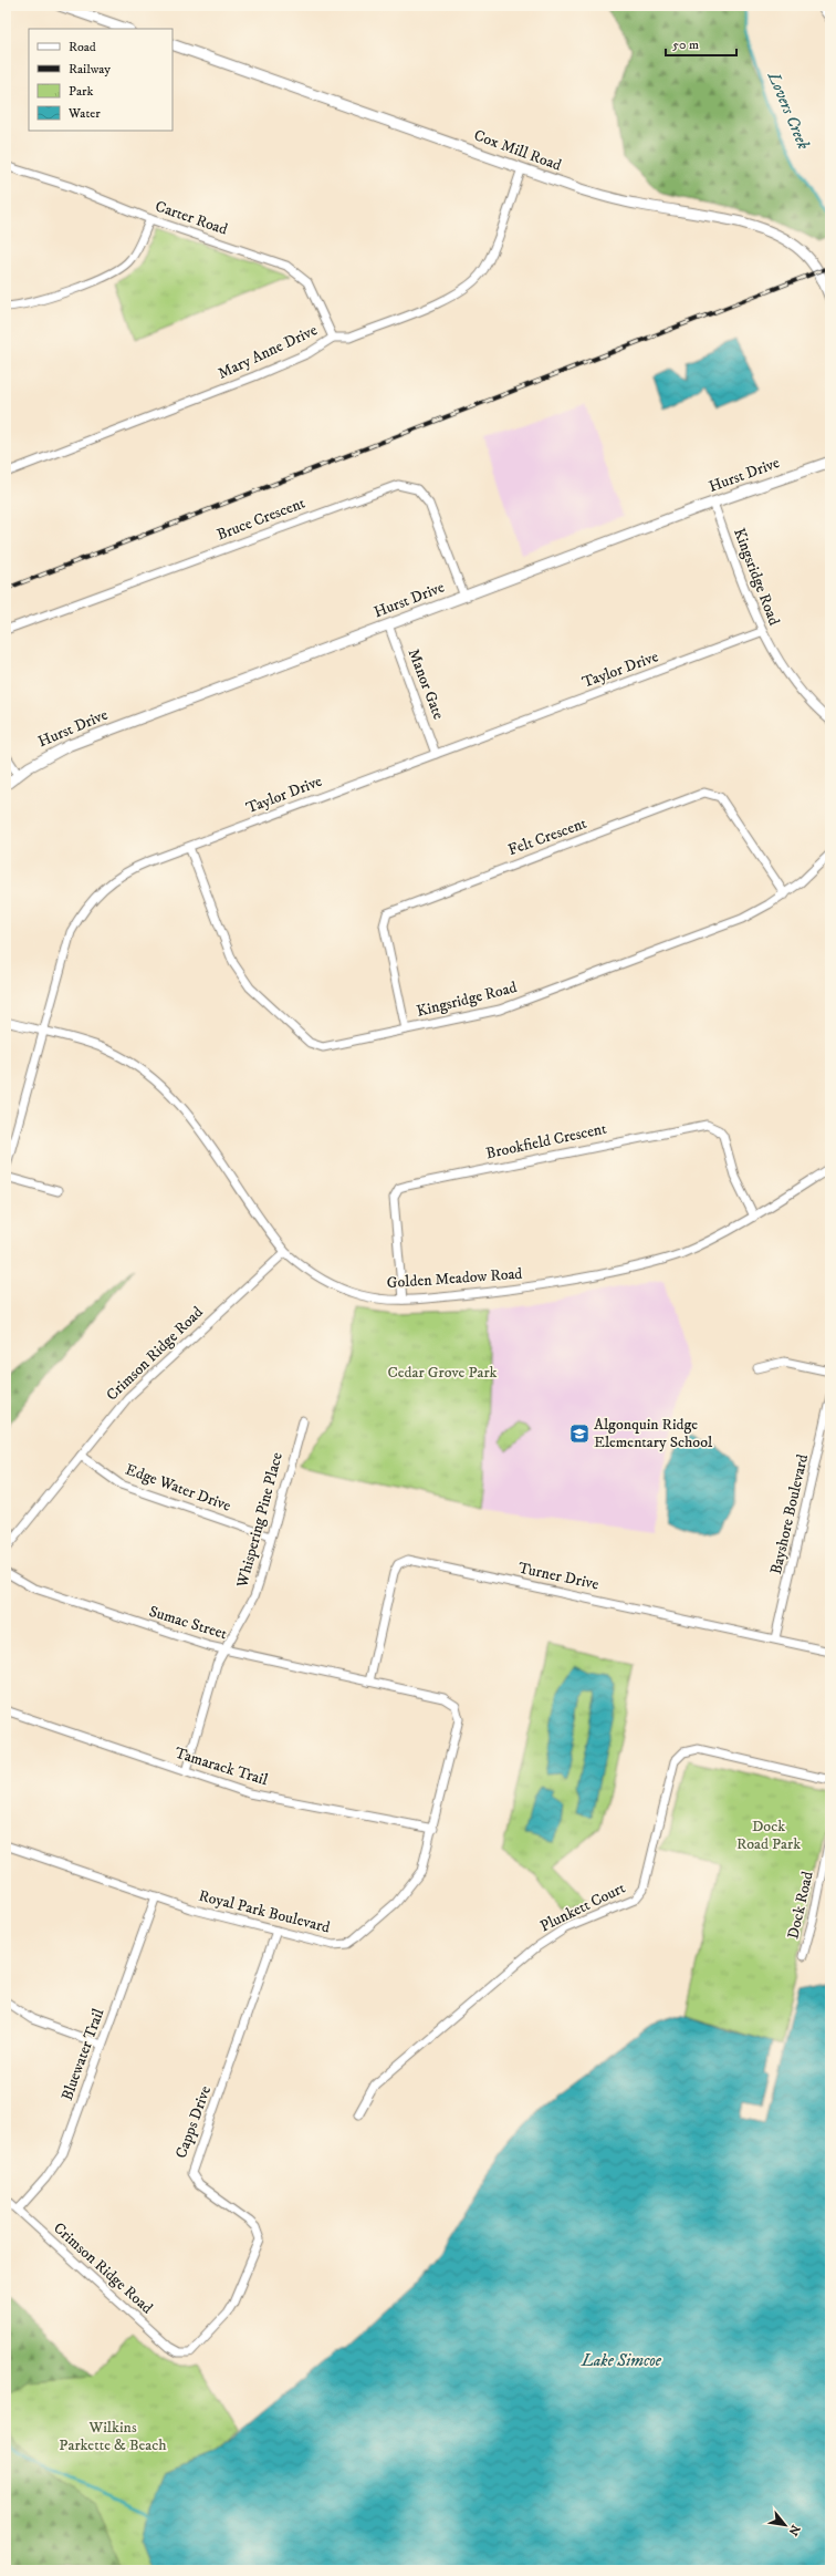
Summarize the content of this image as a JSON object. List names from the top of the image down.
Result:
{
  "streets": {
    "street": [
      "Cox Mill Road",
      "Carter Road",
      "Mary Anne Drive",
      "Hurst Drive",
      "Bruce Crescent",
      "Kingsridge Road",
      "Taylor Drive",
      "Manor Gate",
      "Felt Crescent",
      "Brookfield Crescent",
      "Golden Meadow Road",
      "Crimson Ridge Road",
      "Edge Water Drive",
      "Bayshore Boulevard",
      "Whispering Pine Place",
      "Turner Drive",
      "Sumac Street",
      "Tamarack Trail",
      "Dock Road",
      "Plunkett Court",
      "Royal Park Boulevard",
      "Bluewater Trail",
      "Capps Drive"
    ]
  },
  "crossings": [
    ["Cox Mill Road", "Mary Anne Drive"],
    ["Carter Road", "Mary Anne Drive"],
    ["Hurst Drive", "Bruce Crescent"],
    ["Hurst Drive", "Kingsridge Road"],
    ["Hurst Drive", "Manor Gate"],
    ["Kingsridge Road", "Taylor Drive"],
    ["Kingsridge Road", "Felt Crescent"],
    ["Taylor Drive", "Manor Gate"],
    ["Taylor Drive", "Golden Meadow Road"],
    ["Brookfield Crescent", "Golden Meadow Road"],
    ["Golden Meadow Road", "Crimson Ridge Road"],
    ["Crimson Ridge Road", "Edge Water Drive"],
    ["Crimson Ridge Road", "Bluewater Trail"],
    ["Crimson Ridge Road", "Capps Drive"],
    ["Edge Water Drive", "Whispering Pine Place"],
    ["Bayshore Boulevard", "Turner Drive"],
    ["Whispering Pine Place", "Sumac Street"],
    ["Whispering Pine Place", "Tamarack Trail"],
    ["Turner Drive", "Sumac Street"],
    ["Turner Drive", "Royal Park Boulevard"],
    ["Sumac Street", "Royal Park Boulevard"],
    ["Tamarack Trail", "Royal Park Boulevard"],
    ["Royal Park Boulevard", "Bluewater Trail"],
    ["Royal Park Boulevard", "Capps Drive"]
  ],
  "water": ["Lovers Creek", "Lake Simcoe"],
  "parks": ["Cedar Grove Park", "Dock Road Park", "Wilkins Parkette & Beach"],
  "places": {
    "school or university": ["Algonquin Ridge Elementary School"]
  },
  "legend": [
    "Road",
    "Railway",
    "Park",
    "Water"
  ],
  "scale_bar": "50 m",
  "north": "bottom right"
}
